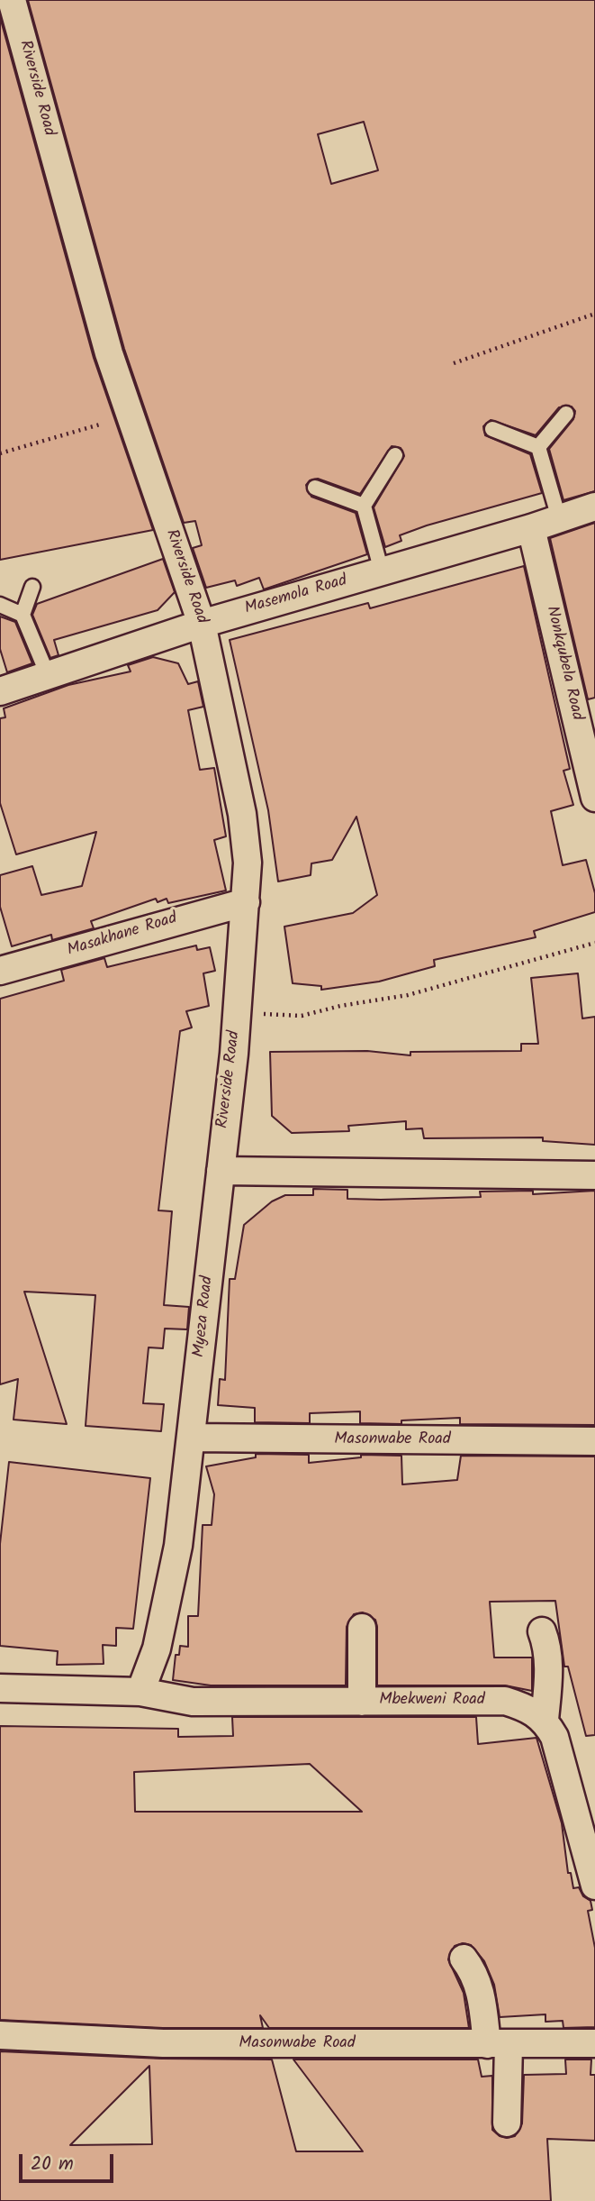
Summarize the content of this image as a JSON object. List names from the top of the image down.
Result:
{
  "streets": {
    "street": [
      "Riverside Road",
      "Masemola Road",
      "Nonkqubela Road",
      "Masakhane Road",
      "Myeza Road",
      "Masonwabe Road",
      "Mbekweni Road"
    ]
  },
  "crossings": [
    ["Riverside Road", "Masemola Road"],
    ["Riverside Road", "Masakhane Road"],
    ["Riverside Road", "Myeza Road"],
    ["Masemola Road", "Nonkqubela Road"],
    ["Myeza Road", "Masonwabe Road"],
    ["Myeza Road", "Mbekweni Road"]
  ],
  "scale_bar": "20 m"
}
